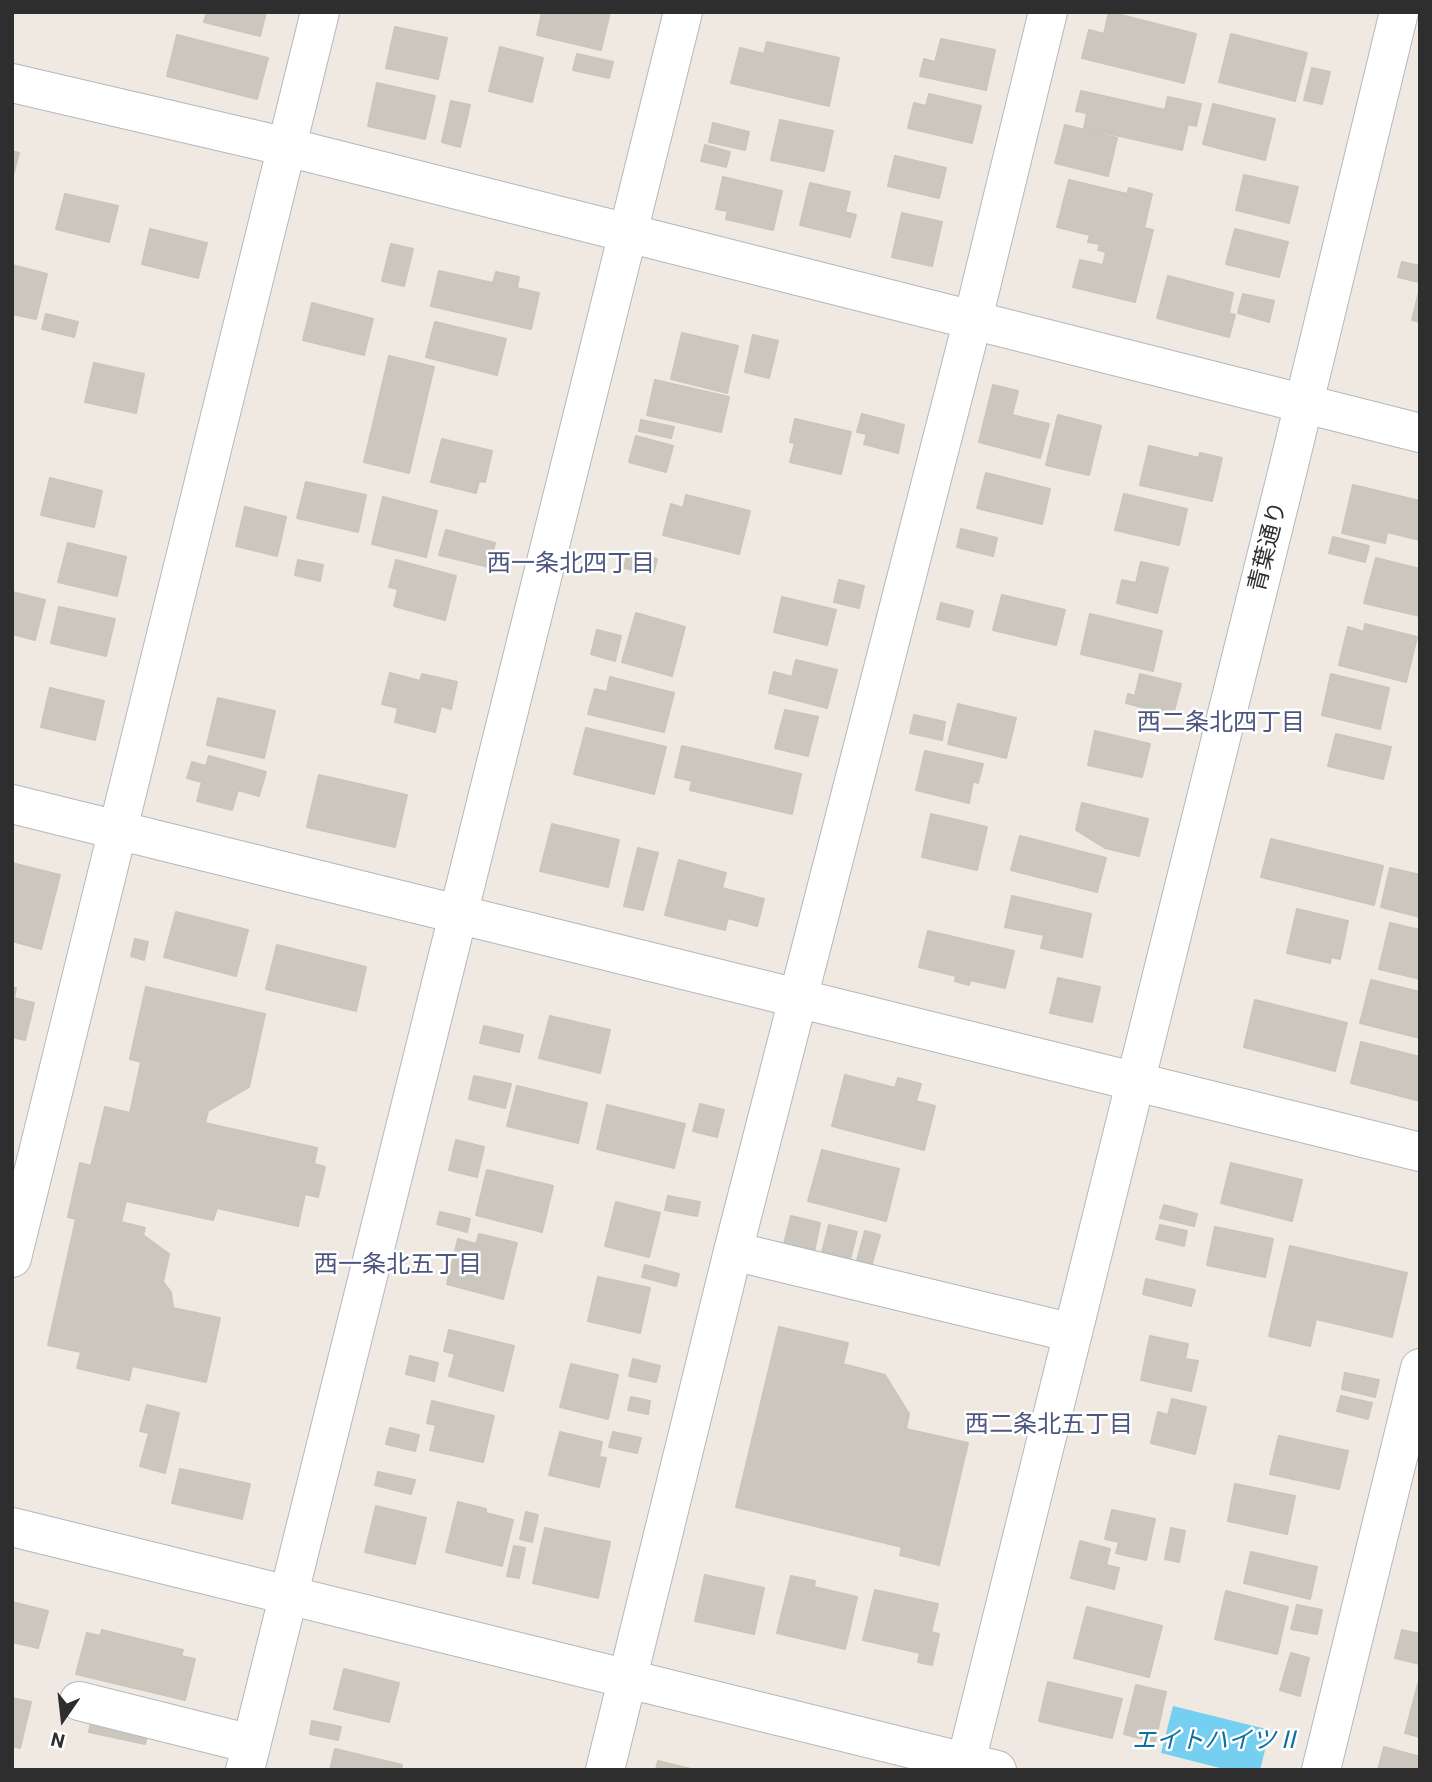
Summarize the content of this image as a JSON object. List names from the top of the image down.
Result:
{
  "streets": {
    "street": ["青葉通り"]
  },
  "districts": [
    "西一条北四丁目",
    "西二条北四丁目",
    "西一条北五丁目",
    "西二条北五丁目"
  ],
  "water": ["エイトハイツⅡ"],
  "north": "bottom"
}
